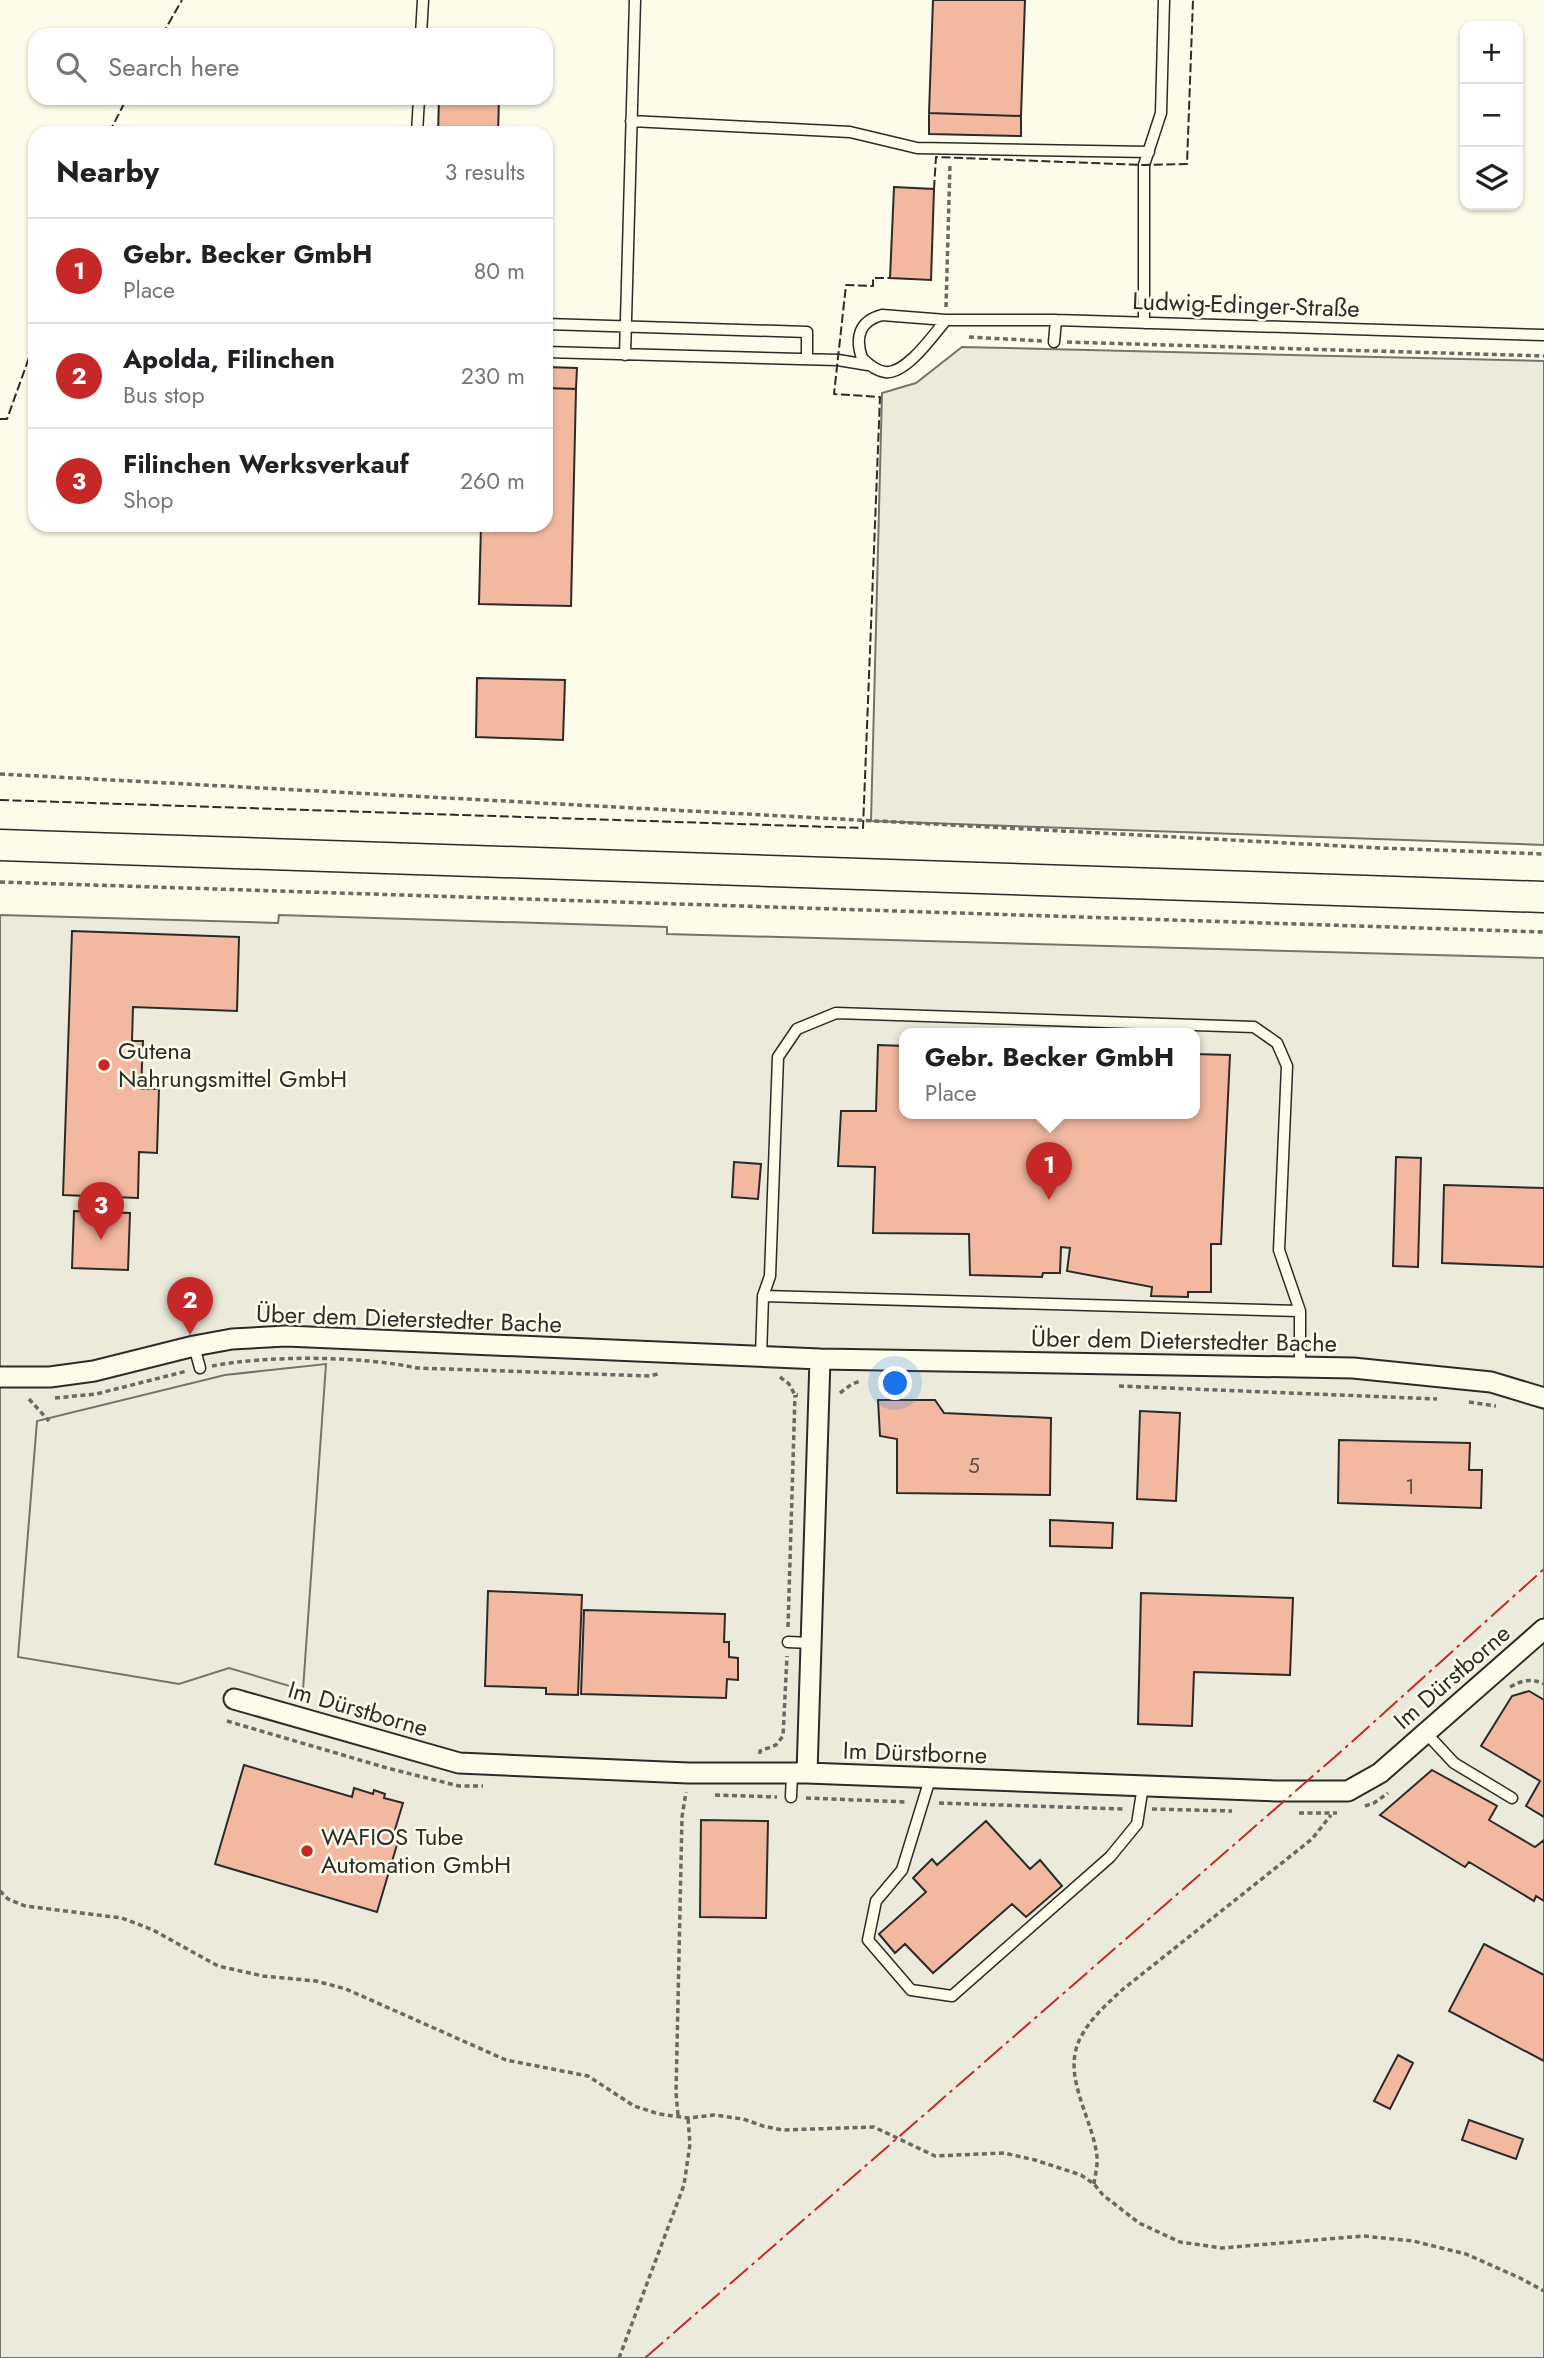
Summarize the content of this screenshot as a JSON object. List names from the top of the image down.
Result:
{
  "streets": {
    "street": ["Über dem Dieterstedter Bache", "Im Dürstborne"],
    "lane": ["Ludwig-Edinger-Straße"]
  },
  "places": ["Gutena Nahrungsmittel GmbH", "WAFIOS Tube Automation GmbH"],
  "house_numbers": ["5", "1"],
  "page": {
    "map_buttons": ["+", "−"],
    "search": "Search here",
    "heading": ["Nearby", "3 results"],
    "list": [
      {
        "mark": "1",
        "name": "Gebr. Becker GmbH",
        "note": "Place",
        "value": "80 m"
      },
      {
        "mark": "2",
        "name": "Apolda, Filinchen",
        "note": "Bus stop",
        "value": "230 m"
      },
      {
        "mark": "3",
        "name": "Filinchen Werksverkauf",
        "note": "Shop",
        "value": "260 m"
      }
    ],
    "popup": ["Gebr. Becker GmbH", "Place"],
    "pins": ["1", "3", "2"]
  }
}
